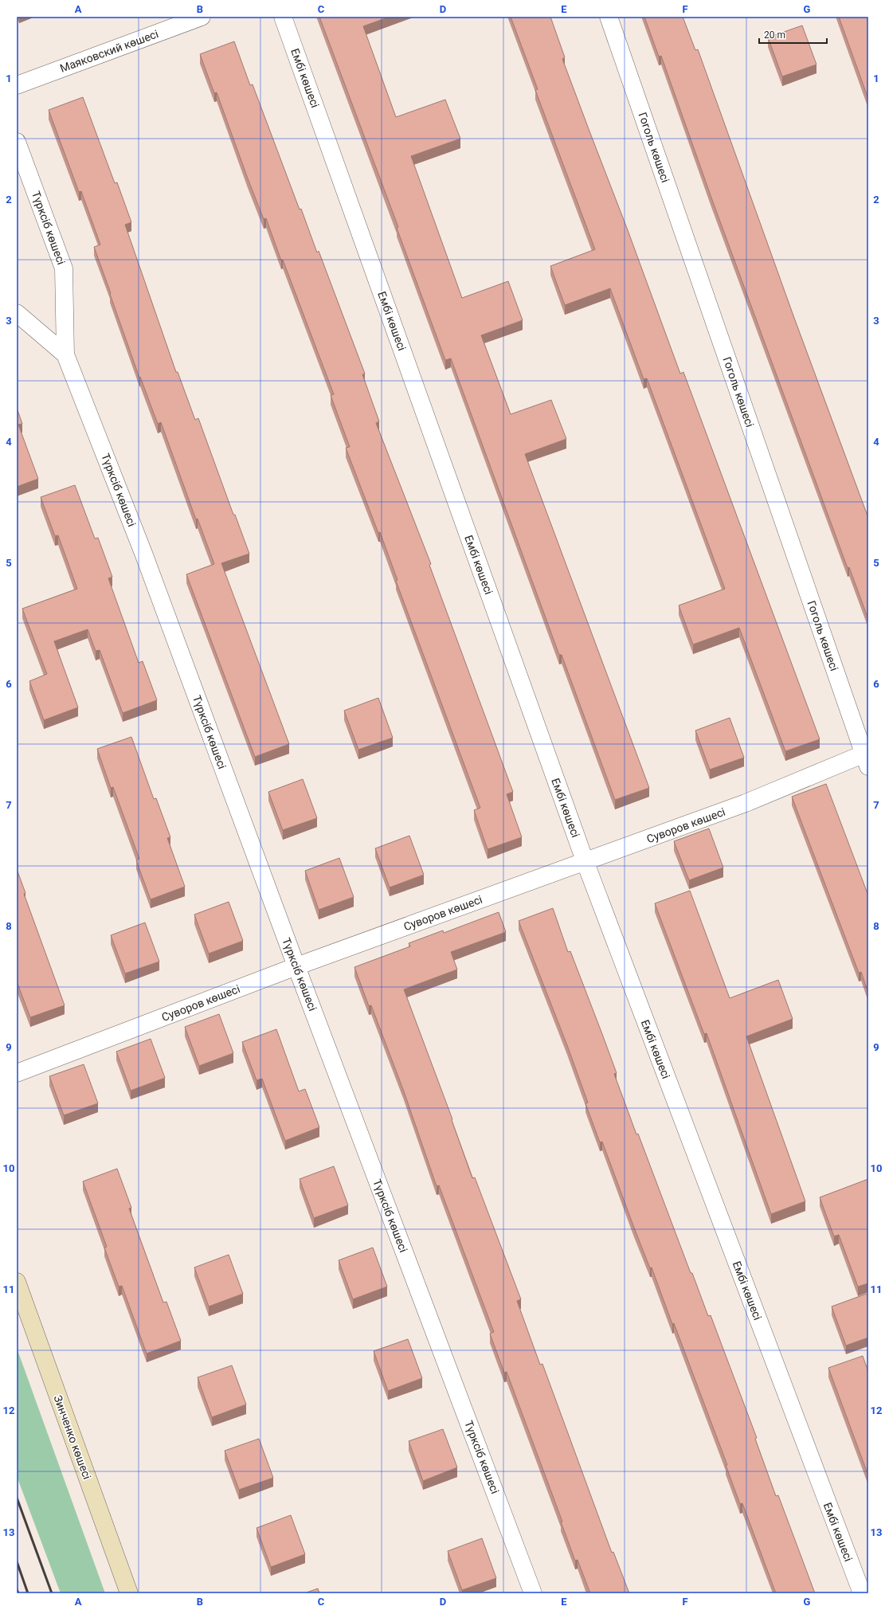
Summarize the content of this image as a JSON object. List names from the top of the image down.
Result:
{
  "streets": {
    "main road": ["Зинченко көшесі"],
    "street": [
      "Маяковский көшесі",
      "Ембі көшесі",
      "Гоголь көшесі",
      "Түрксіб көшесі",
      "Суворов көшесі"
    ]
  },
  "crossings": [
    ["Ембі көшесі", "Суворов көшесі"],
    ["Гоголь көшесі", "Суворов көшесі"],
    ["Түрксіб көшесі", "Суворов көшесі"]
  ],
  "scale_bar": "20 m",
  "grid": {
    "columns": [
      "A",
      "B",
      "C",
      "D",
      "E",
      "F",
      "G"
    ],
    "rows": [
      "1",
      "2",
      "3",
      "4",
      "5",
      "6",
      "7",
      "8",
      "9",
      "10",
      "11",
      "12",
      "13"
    ]
  }
}
